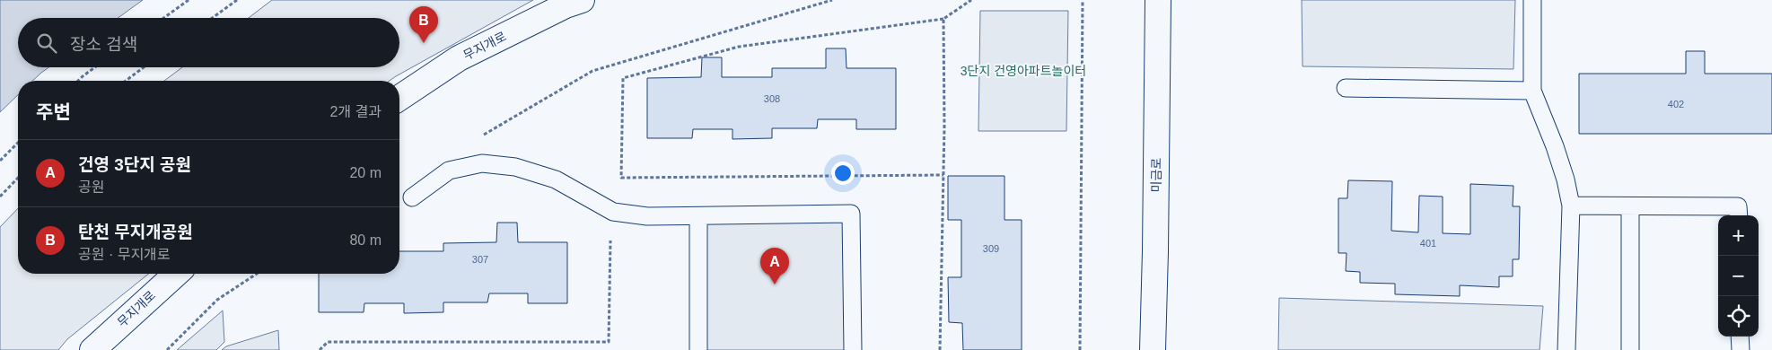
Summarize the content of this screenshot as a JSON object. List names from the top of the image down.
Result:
{
  "streets": {
    "main road": ["무지개로", "미금로"]
  },
  "parks": ["3단지 건영아파트놀이터"],
  "house_numbers": [
    "308",
    "402",
    "401",
    "309",
    "307"
  ],
  "page": {
    "pins": ["B", "A"],
    "search": "장소 검색",
    "heading": ["주변", "2개 결과"],
    "list": [
      {
        "mark": "A",
        "name": "건영 3단지 공원",
        "note": "공원",
        "value": "20 m"
      },
      {
        "mark": "B",
        "name": "탄천 무지개공원",
        "note": "공원 · 무지개로",
        "value": "80 m"
      }
    ],
    "map_buttons": ["+", "−"]
  }
}
